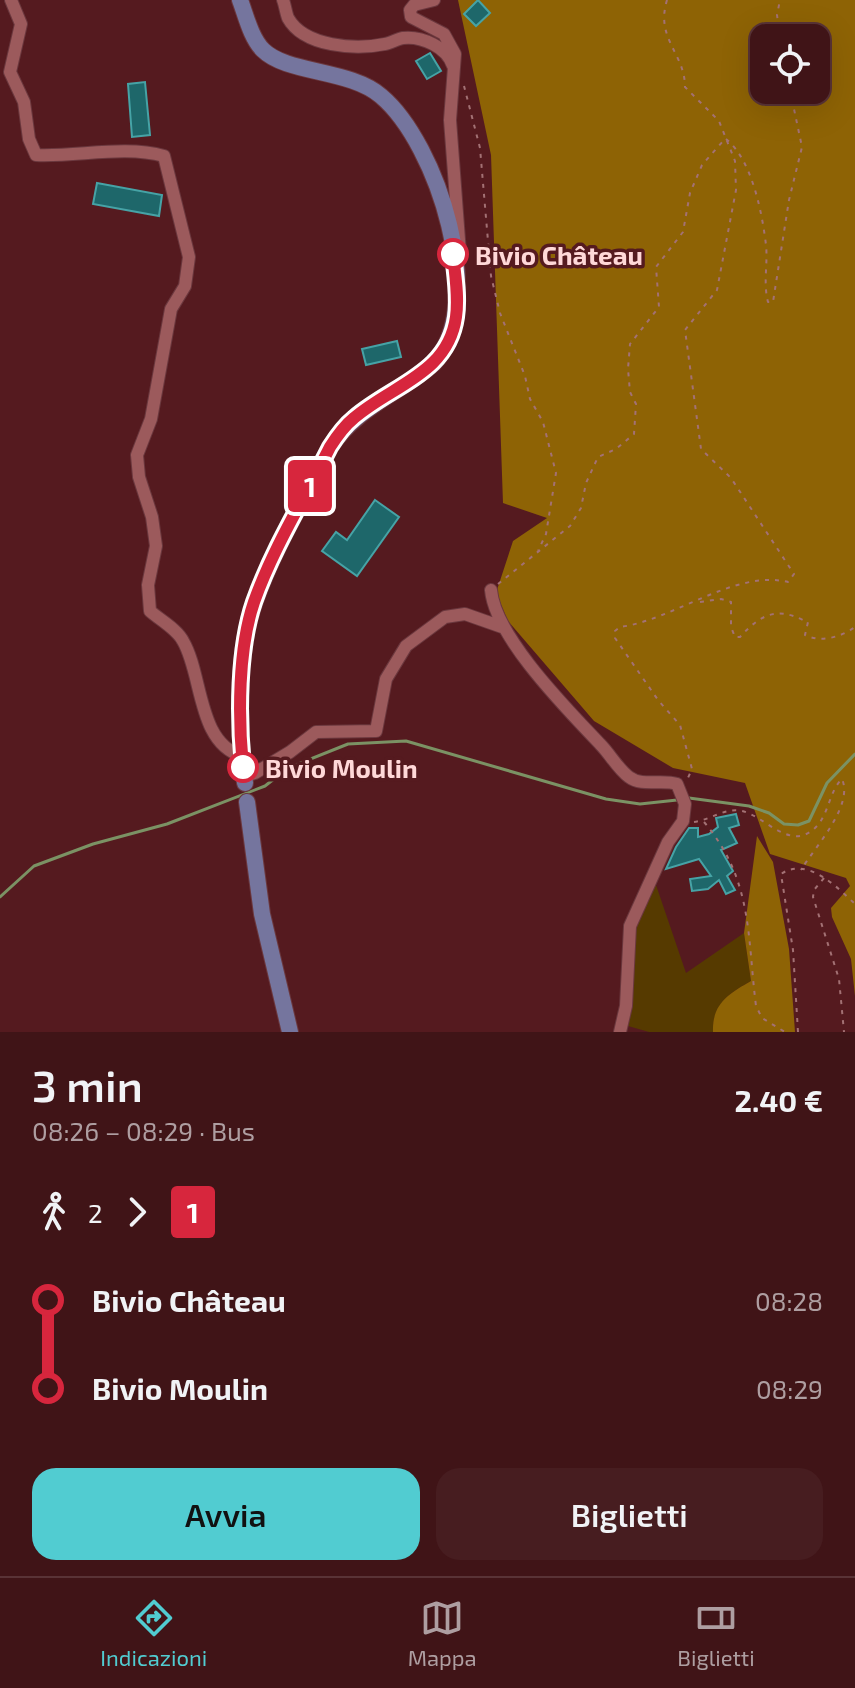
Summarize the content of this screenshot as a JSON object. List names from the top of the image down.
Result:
{
  "places": ["Bivio Château", "Bivio Moulin"],
  "lines": ["bus line 1"],
  "page": {
    "on_map": "1",
    "heading": ["3 min", "08:26 – 08:29 · Bus", "2.40 €"],
    "legs": ["2", "1"],
    "list": [
      {
        "name": "Bivio Château",
        "value": "08:28"
      },
      {
        "name": "Bivio Moulin",
        "value": "08:29"
      }
    ],
    "buttons": ["Avvia", "Biglietti"],
    "tabs": ["Indicazioni", "Mappa", "Biglietti"]
  }
}
